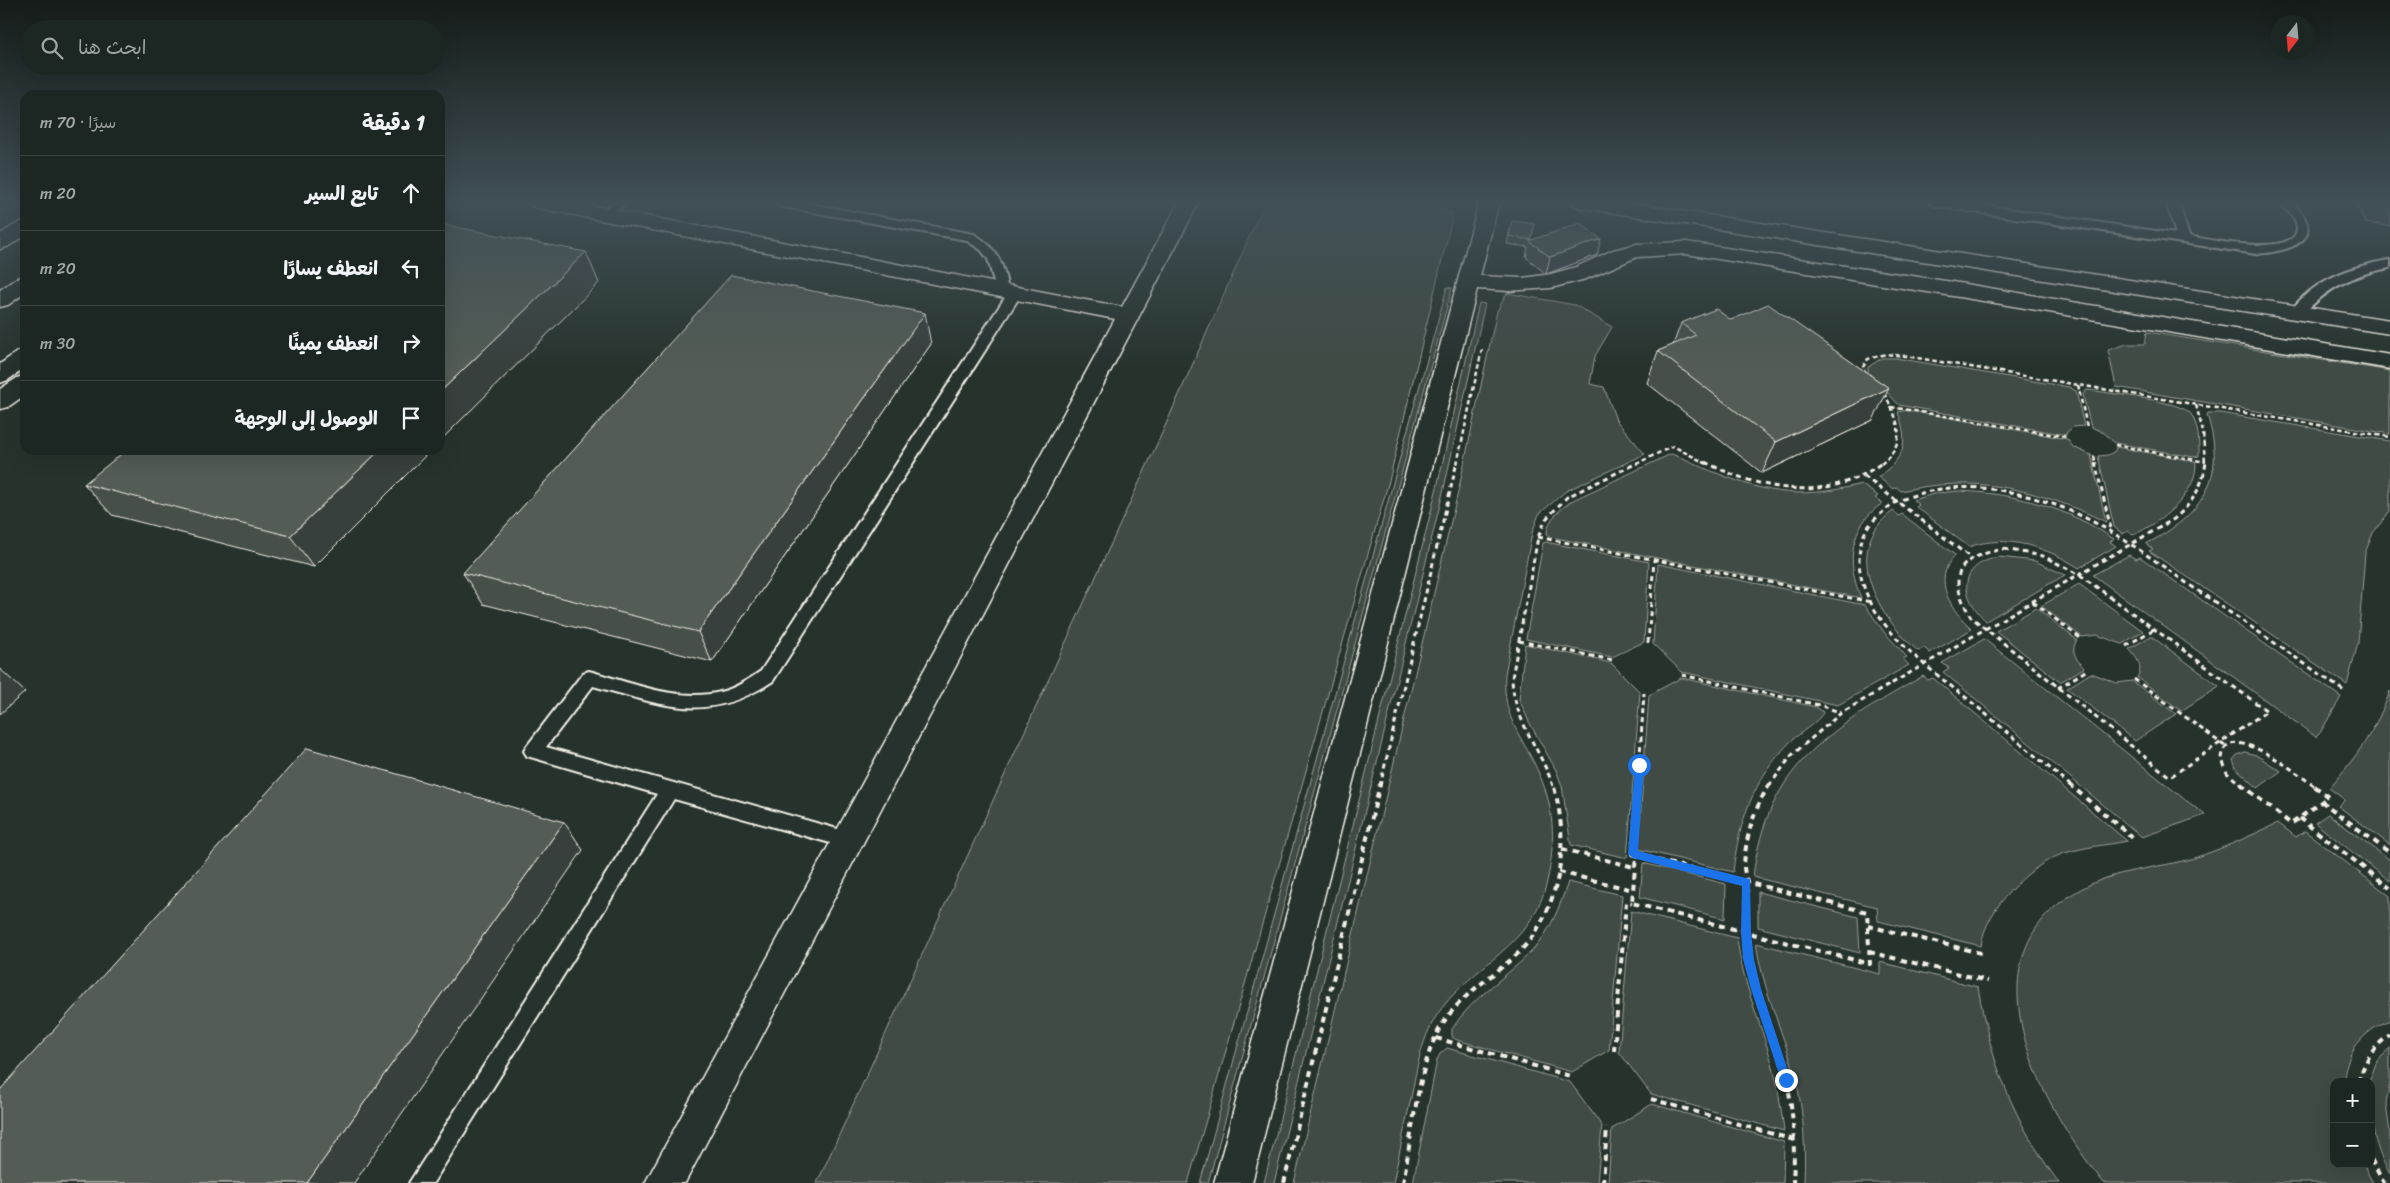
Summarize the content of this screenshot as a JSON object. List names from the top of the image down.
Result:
{
  "north": "bottom",
  "page": {
    "search": "ابحث هنا",
    "heading": ["1 دقيقة", "سيرًا · 70 m"],
    "list": [
      ["تابع السير", "20 m"],
      ["انعطف يسارًا", "20 m"],
      ["انعطف يمينًا", "30 m"],
      "الوصول إلى الوجهة"
    ],
    "map_buttons": ["+", "−"]
  }
}
